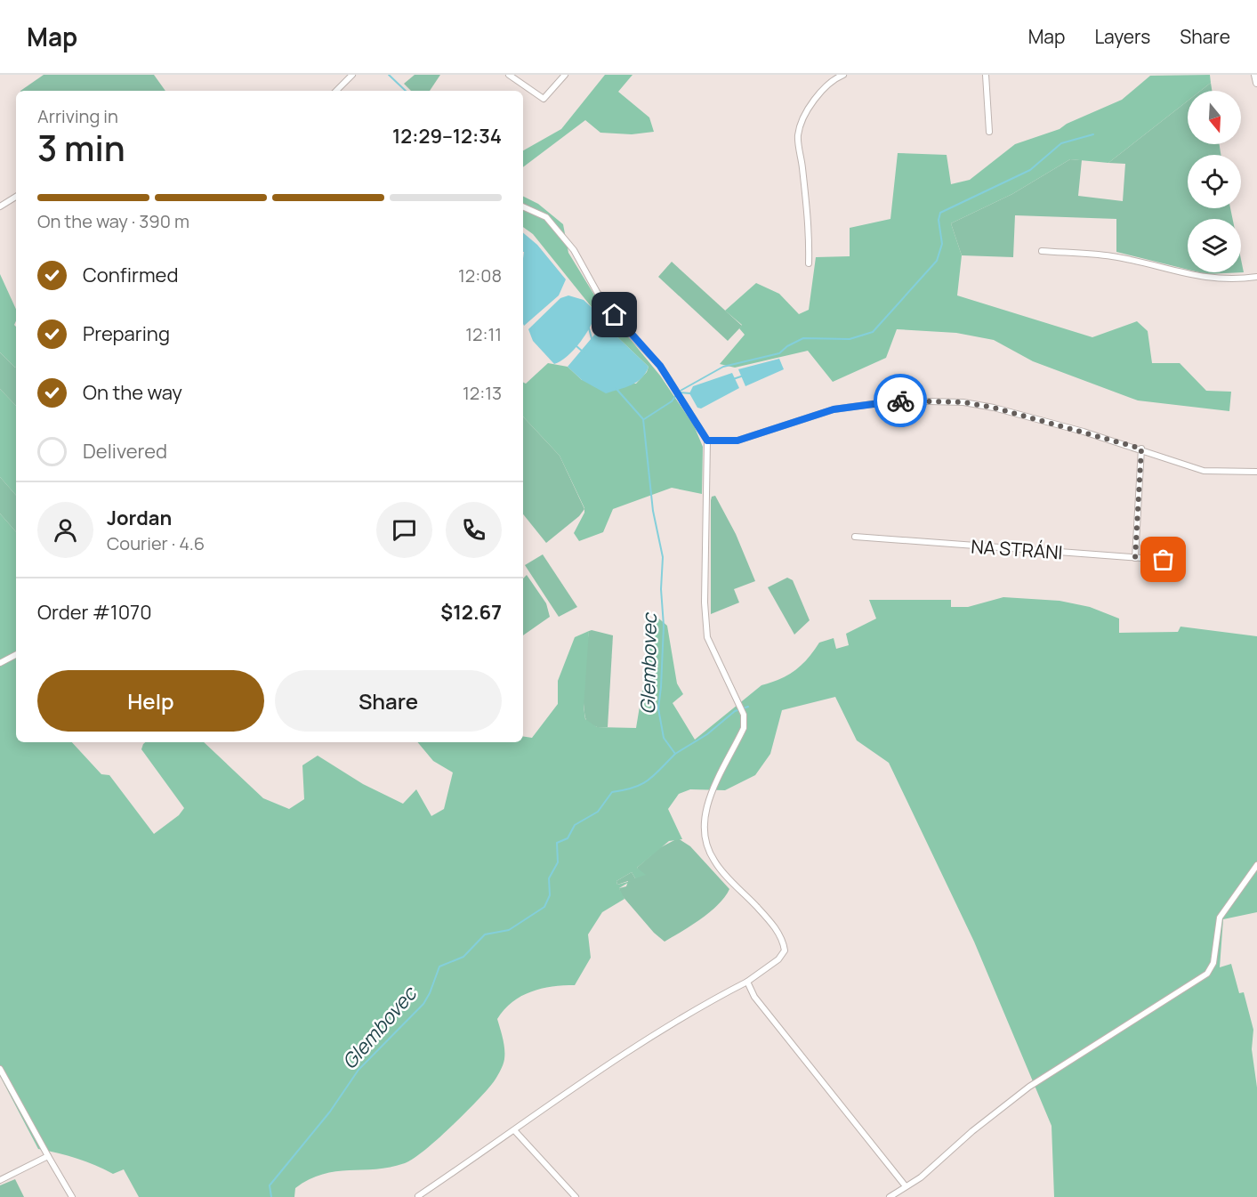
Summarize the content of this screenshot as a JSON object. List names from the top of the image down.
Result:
{
  "streets": {
    "street": ["NA STRÁNI"]
  },
  "water": ["Glembovec"],
  "north": "bottom",
  "page": {
    "header": "Map",
    "nav": ["Map", "Layers", "Share"],
    "heading": ["3 min", "Arriving in", "12:29–12:34"],
    "panel": [
      "Jordan",
      "Courier · 4.6",
      "Order #1070",
      "$12.67"
    ],
    "bar": "On the way · 390 m",
    "list": [
      ["Confirmed", "12:08"],
      ["Preparing", "12:11"],
      ["On the way", "12:13"],
      "Delivered"
    ],
    "buttons": ["Help", "Share"]
  }
}
